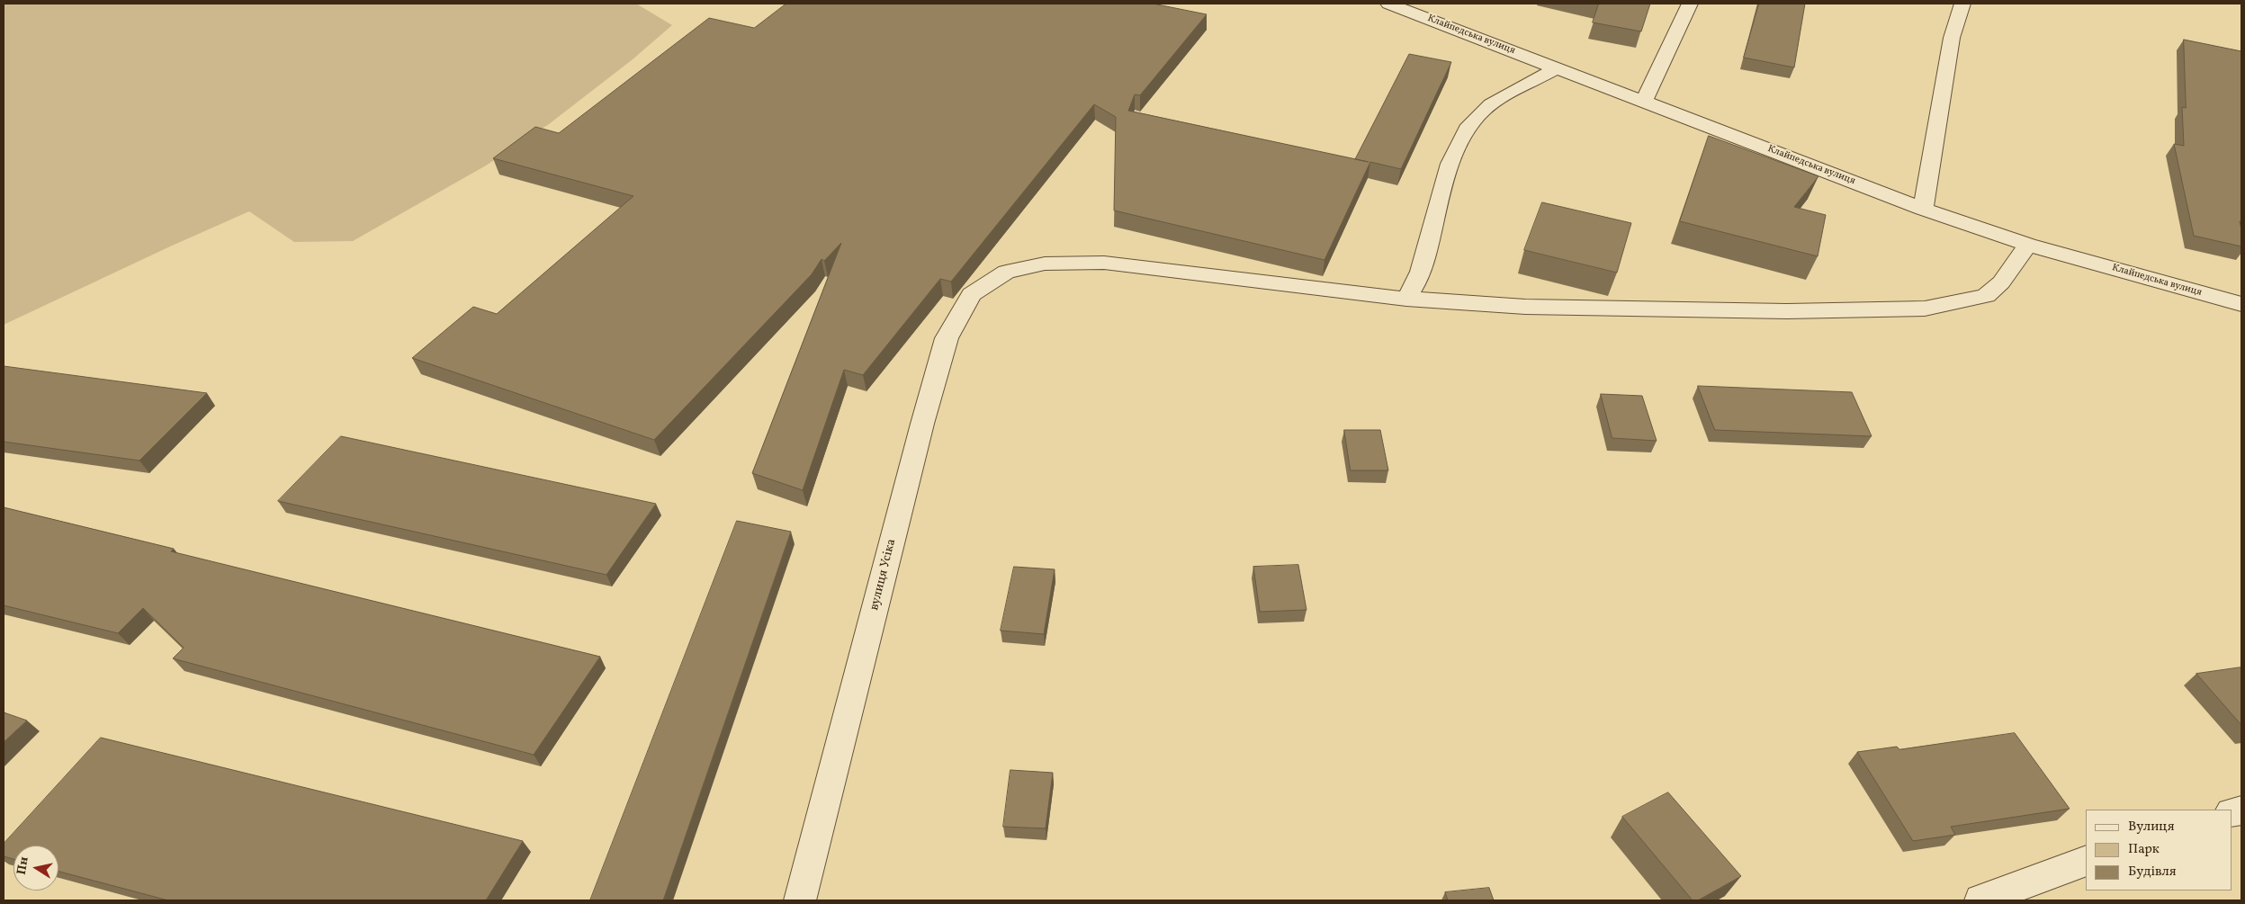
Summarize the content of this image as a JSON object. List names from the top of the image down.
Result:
{
  "streets": {
    "street": ["Клайпедська вулиця", "вулиця Усіка"]
  },
  "legend": ["Вулиця", "Парк", "Будівля"],
  "north": "left"
}
